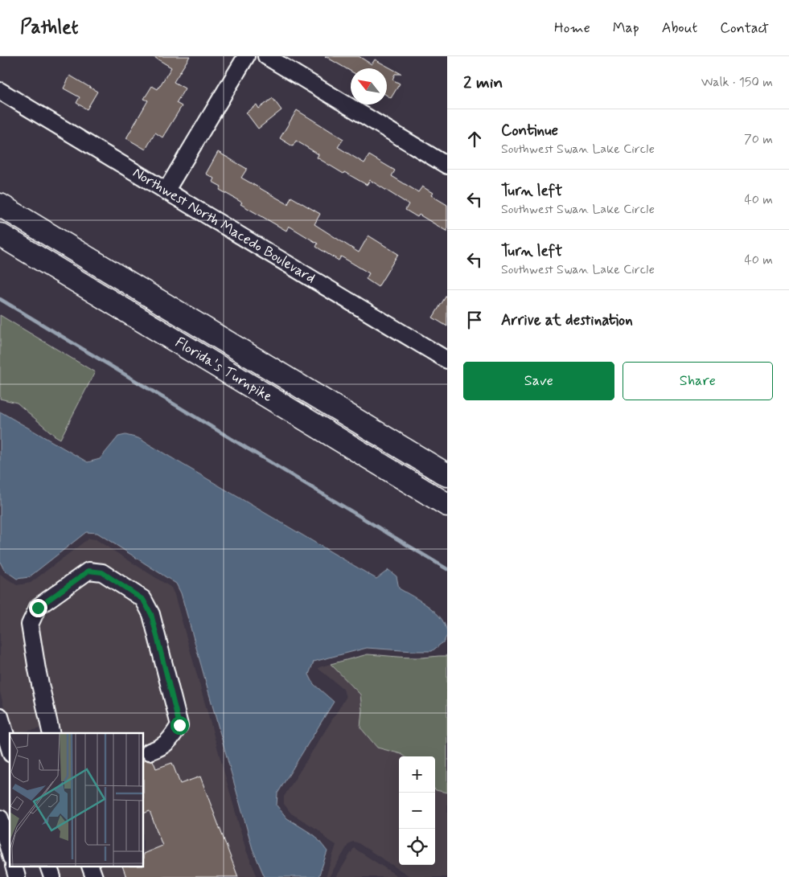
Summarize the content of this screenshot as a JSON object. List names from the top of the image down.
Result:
{
  "streets": {
    "highway": ["Florida's Turnpike"],
    "street": ["Northwest North Macedo Boulevard"]
  },
  "north": "top left",
  "page": {
    "header": "Pathlet",
    "nav": [
      "Home",
      "Map",
      "About",
      "Contact"
    ],
    "heading": ["2 min", "Walk · 150 m"],
    "list": [
      ["Continue", "Southwest Swan Lake Circle", "70 m"],
      ["Turn left", "Southwest Swan Lake Circle", "40 m"],
      ["Turn left", "Southwest Swan Lake Circle", "40 m"],
      "Arrive at destination"
    ],
    "buttons": ["Save", "Share"],
    "map_buttons": ["+", "−"]
  }
}
